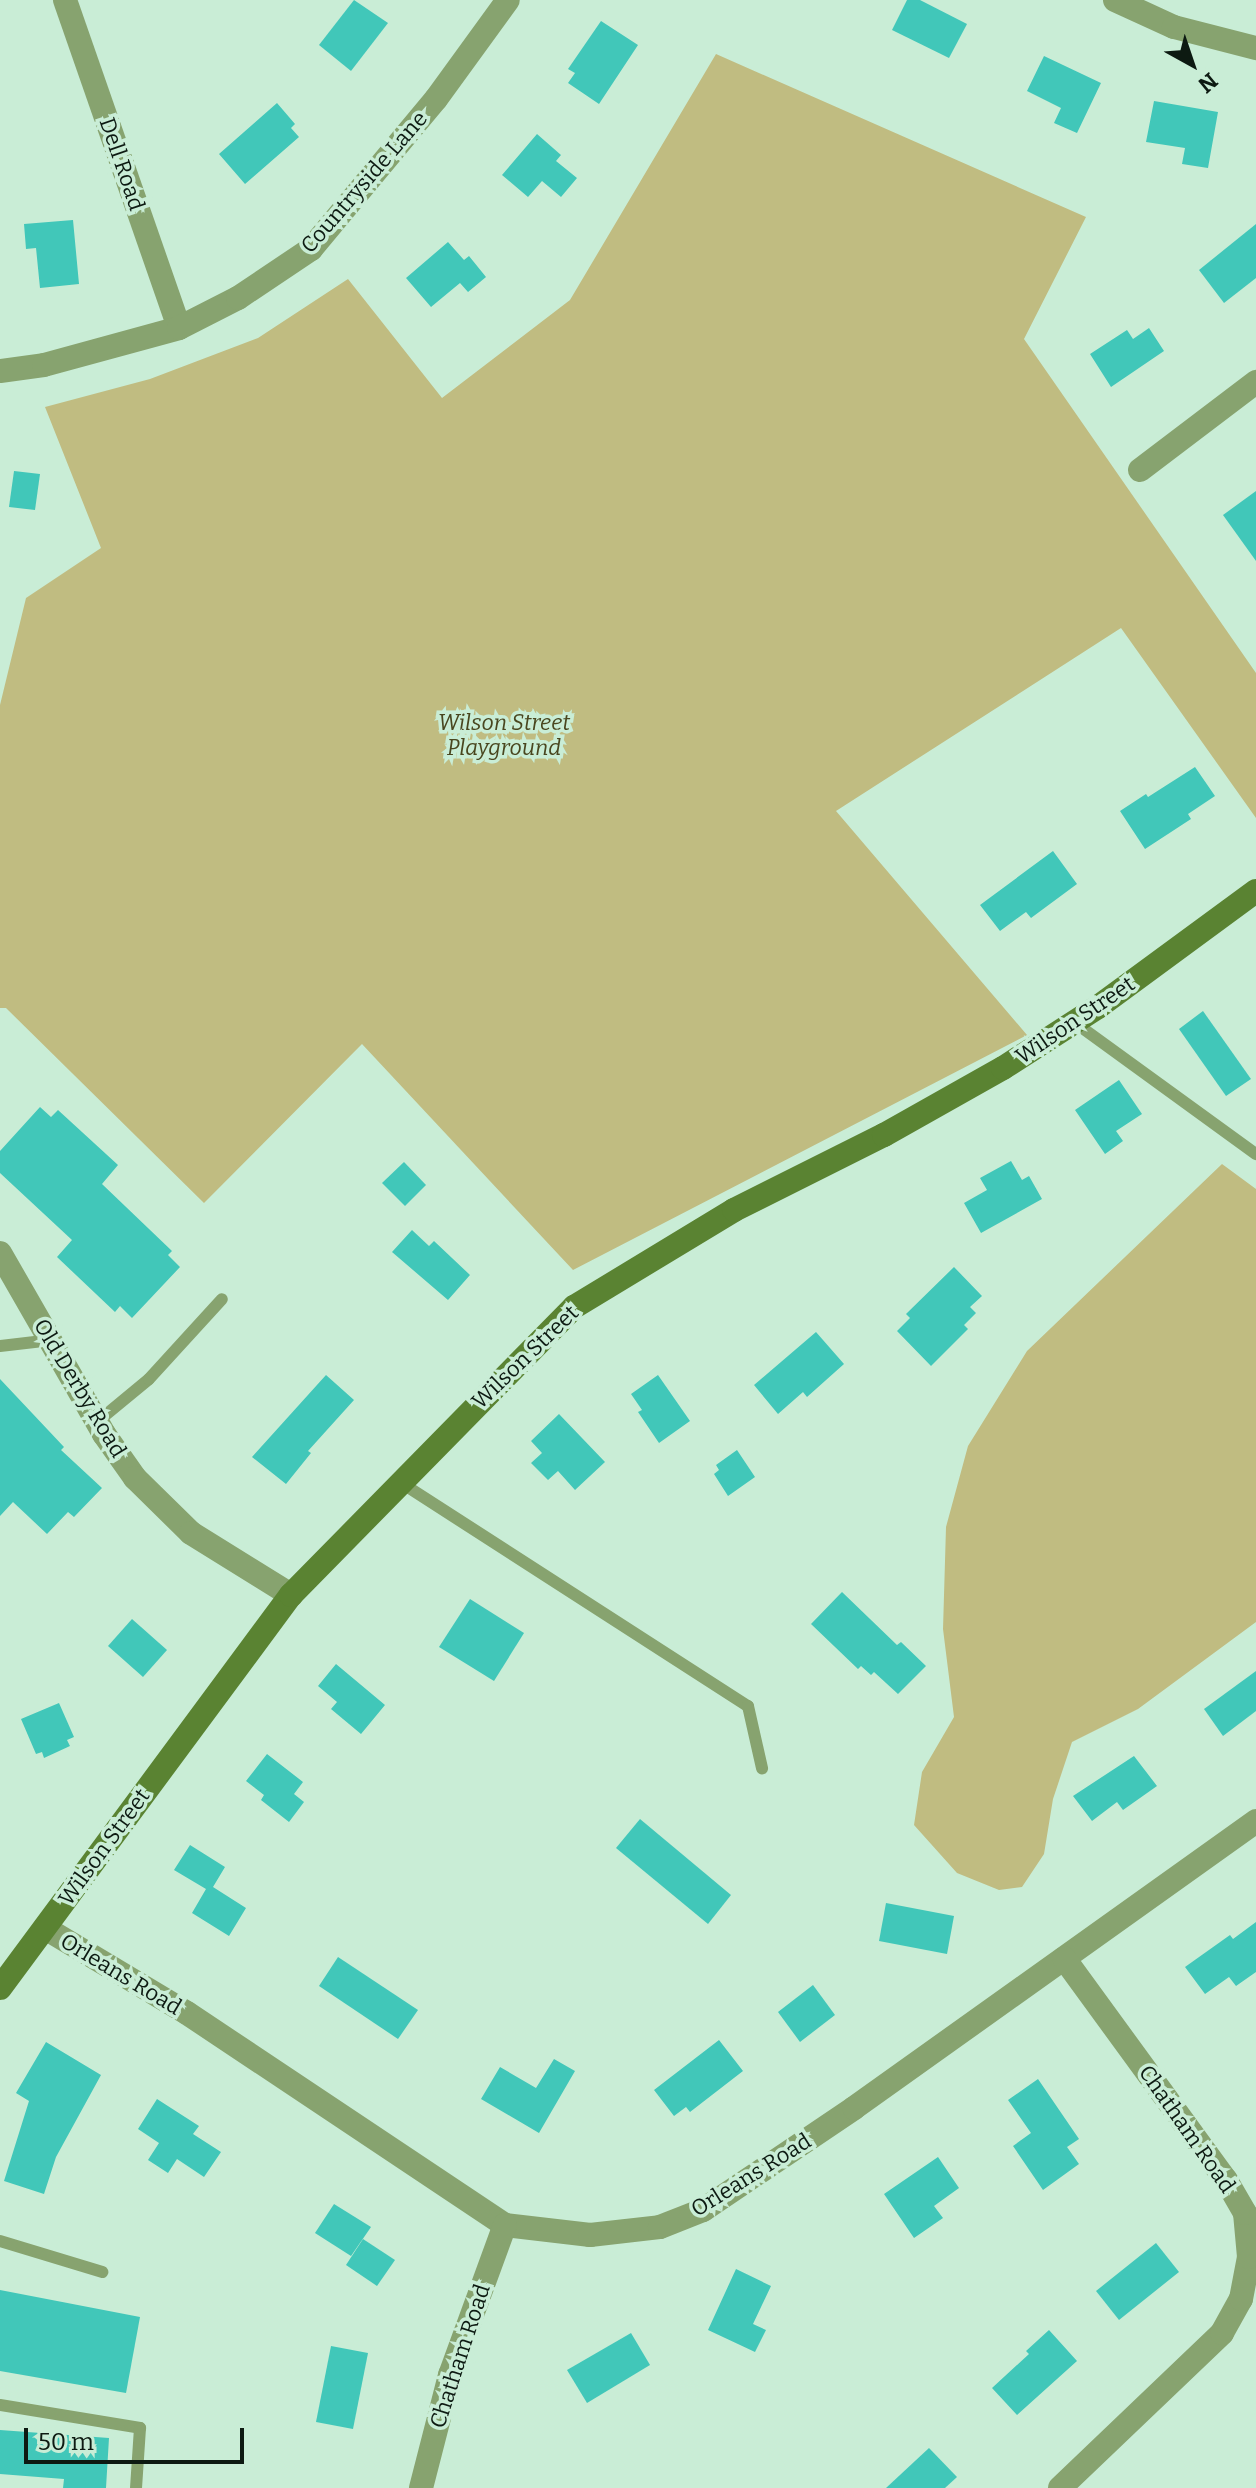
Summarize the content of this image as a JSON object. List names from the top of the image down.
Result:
{
  "streets": {
    "street": [
      "Dell Road",
      "Countryside Lane",
      "Wilson Street",
      "Old Derby Road",
      "Orleans Road",
      "Chatham Road"
    ]
  },
  "crossings": [
    ["Dell Road", "Countryside Lane"],
    ["Wilson Street", "Old Derby Road"],
    ["Wilson Street", "Orleans Road"],
    ["Orleans Road", "Chatham Road"]
  ],
  "parks": ["Wilson Street Playground"],
  "scale_bar": "50 m",
  "north": "bottom right"
}
